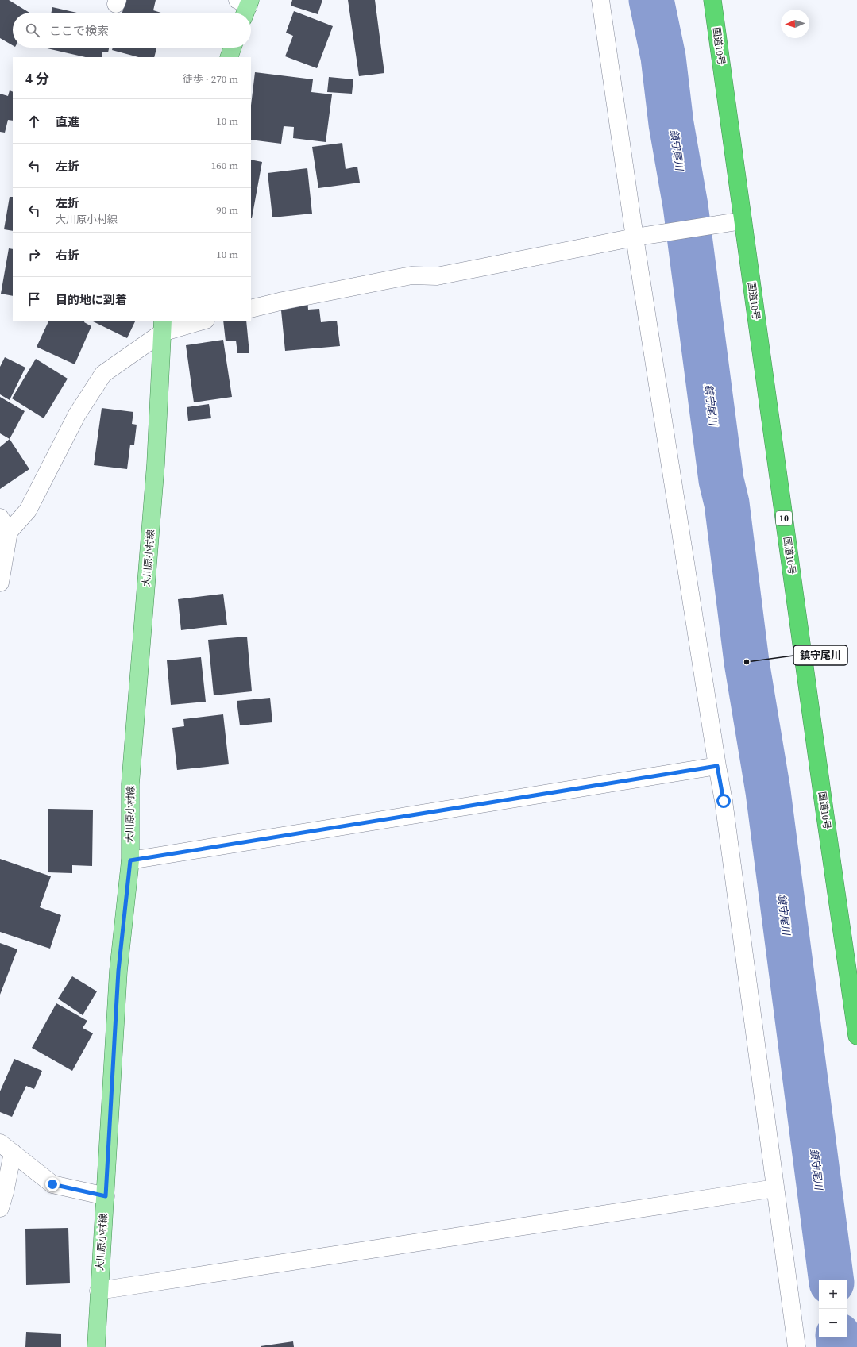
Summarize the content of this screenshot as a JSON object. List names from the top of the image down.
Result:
{
  "streets": {
    "highway": ["国道10号", "10"],
    "main road": ["大川原小村線"]
  },
  "water": ["鎮守尾川"],
  "places": ["鎮守尾川"],
  "north": "left",
  "page": {
    "search": "ここで検索",
    "heading": ["4 分", "徒歩 · 270 m"],
    "list": [
      ["直進", "10 m"],
      ["左折", "160 m"],
      ["左折", "大川原小村線", "90 m"],
      ["右折", "10 m"],
      "目的地に到着"
    ],
    "map_buttons": ["+", "−"]
  }
}
